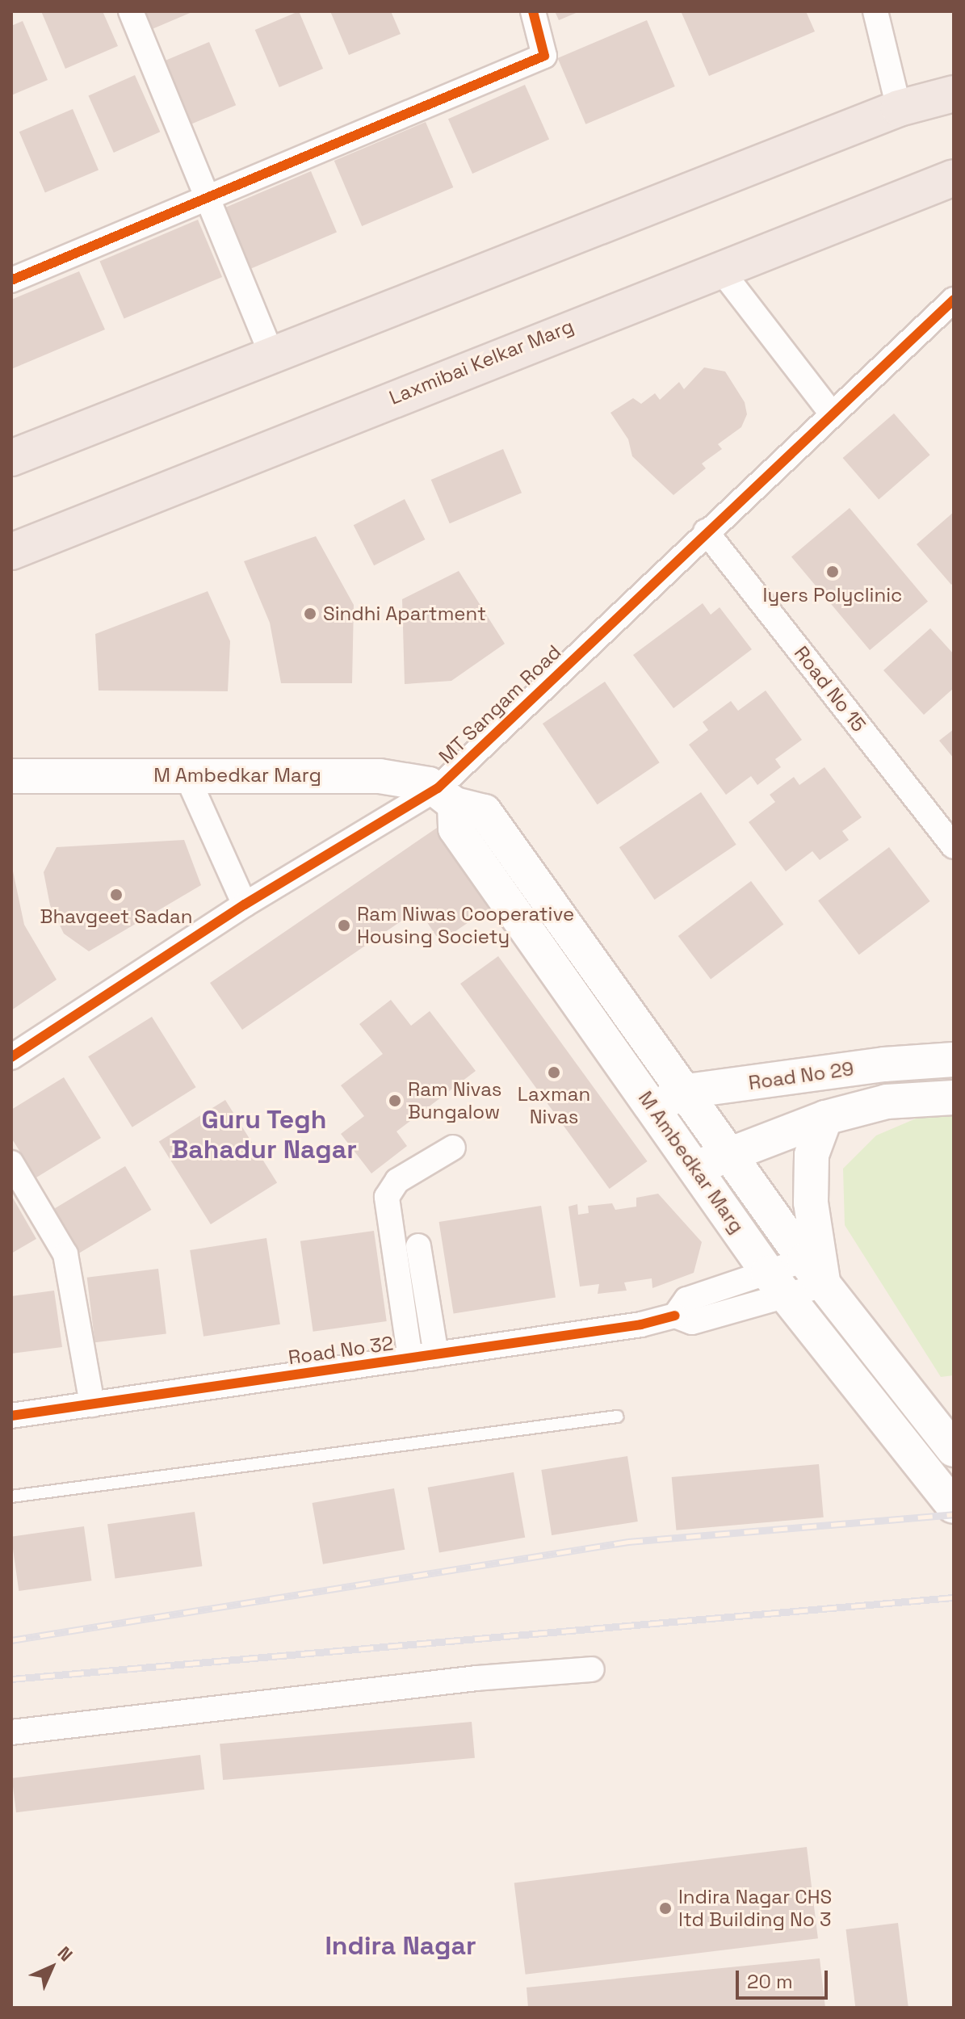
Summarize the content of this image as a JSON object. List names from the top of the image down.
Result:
{
  "streets": {
    "highway": ["Laxmibai Kelkar Marg"],
    "main road": ["M Ambedkar Marg", "Road No 29"],
    "street": ["Road No 15", "MT Sangam Road", "Road No 32"]
  },
  "crossings": [
    ["Road No 15", "MT Sangam Road"],
    ["MT Sangam Road", "M Ambedkar Marg"],
    ["M Ambedkar Marg", "Road No 29"],
    ["M Ambedkar Marg", "Road No 32"]
  ],
  "districts": ["Guru Tegh Bahadur Nagar", "Indira Nagar"],
  "places": [
    "Iyers Polyclinic",
    "Sindhi Apartment",
    "Bhavgeet Sadan",
    "Ram Niwas Cooperative Housing Society",
    "Laxman Nivas",
    "Ram Nivas Bungalow",
    "Indira Nagar CHS ltd Building No 3"
  ],
  "scale_bar": "20 m",
  "north": "top right"
}
